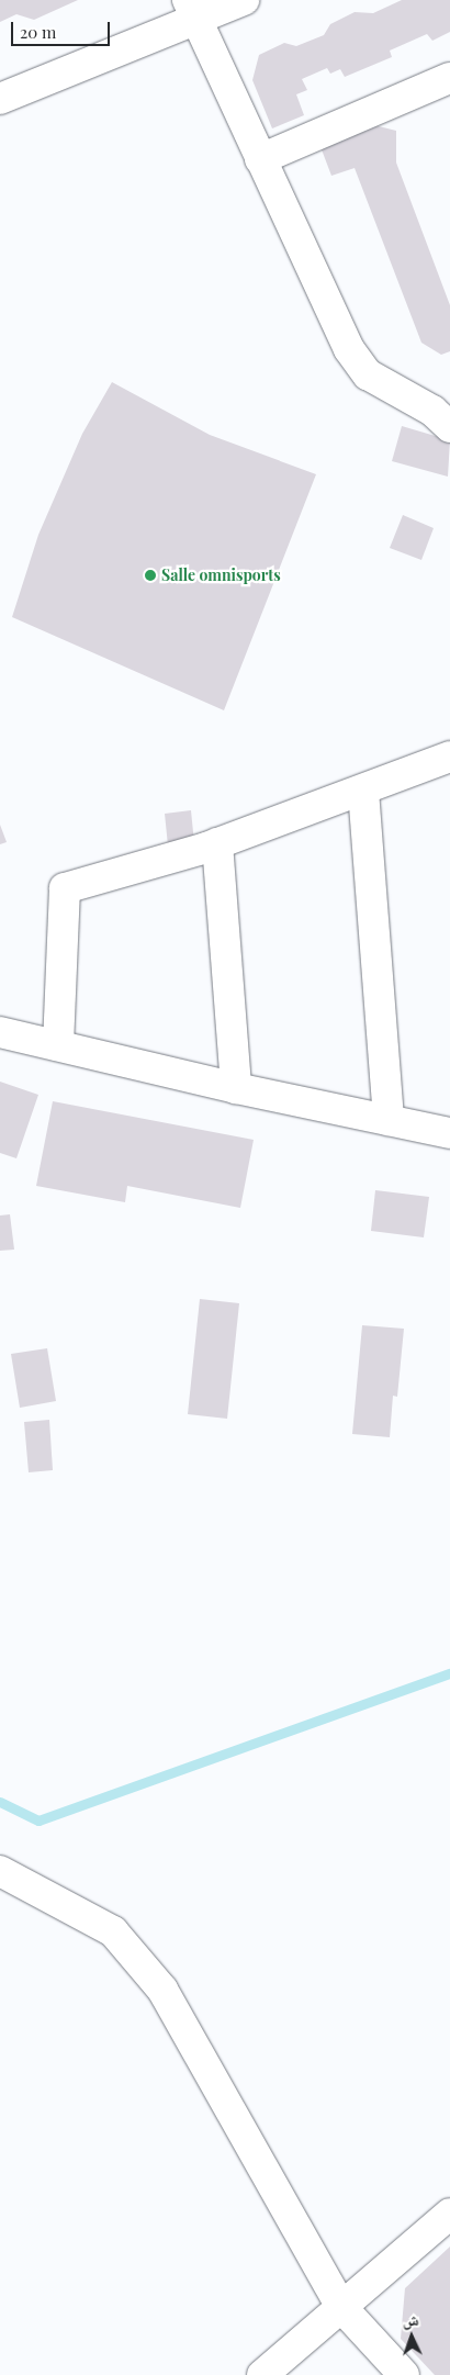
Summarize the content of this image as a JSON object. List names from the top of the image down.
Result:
{
  "places": ["Salle omnisports"],
  "scale_bar": "20 m",
  "north": "top"
}
